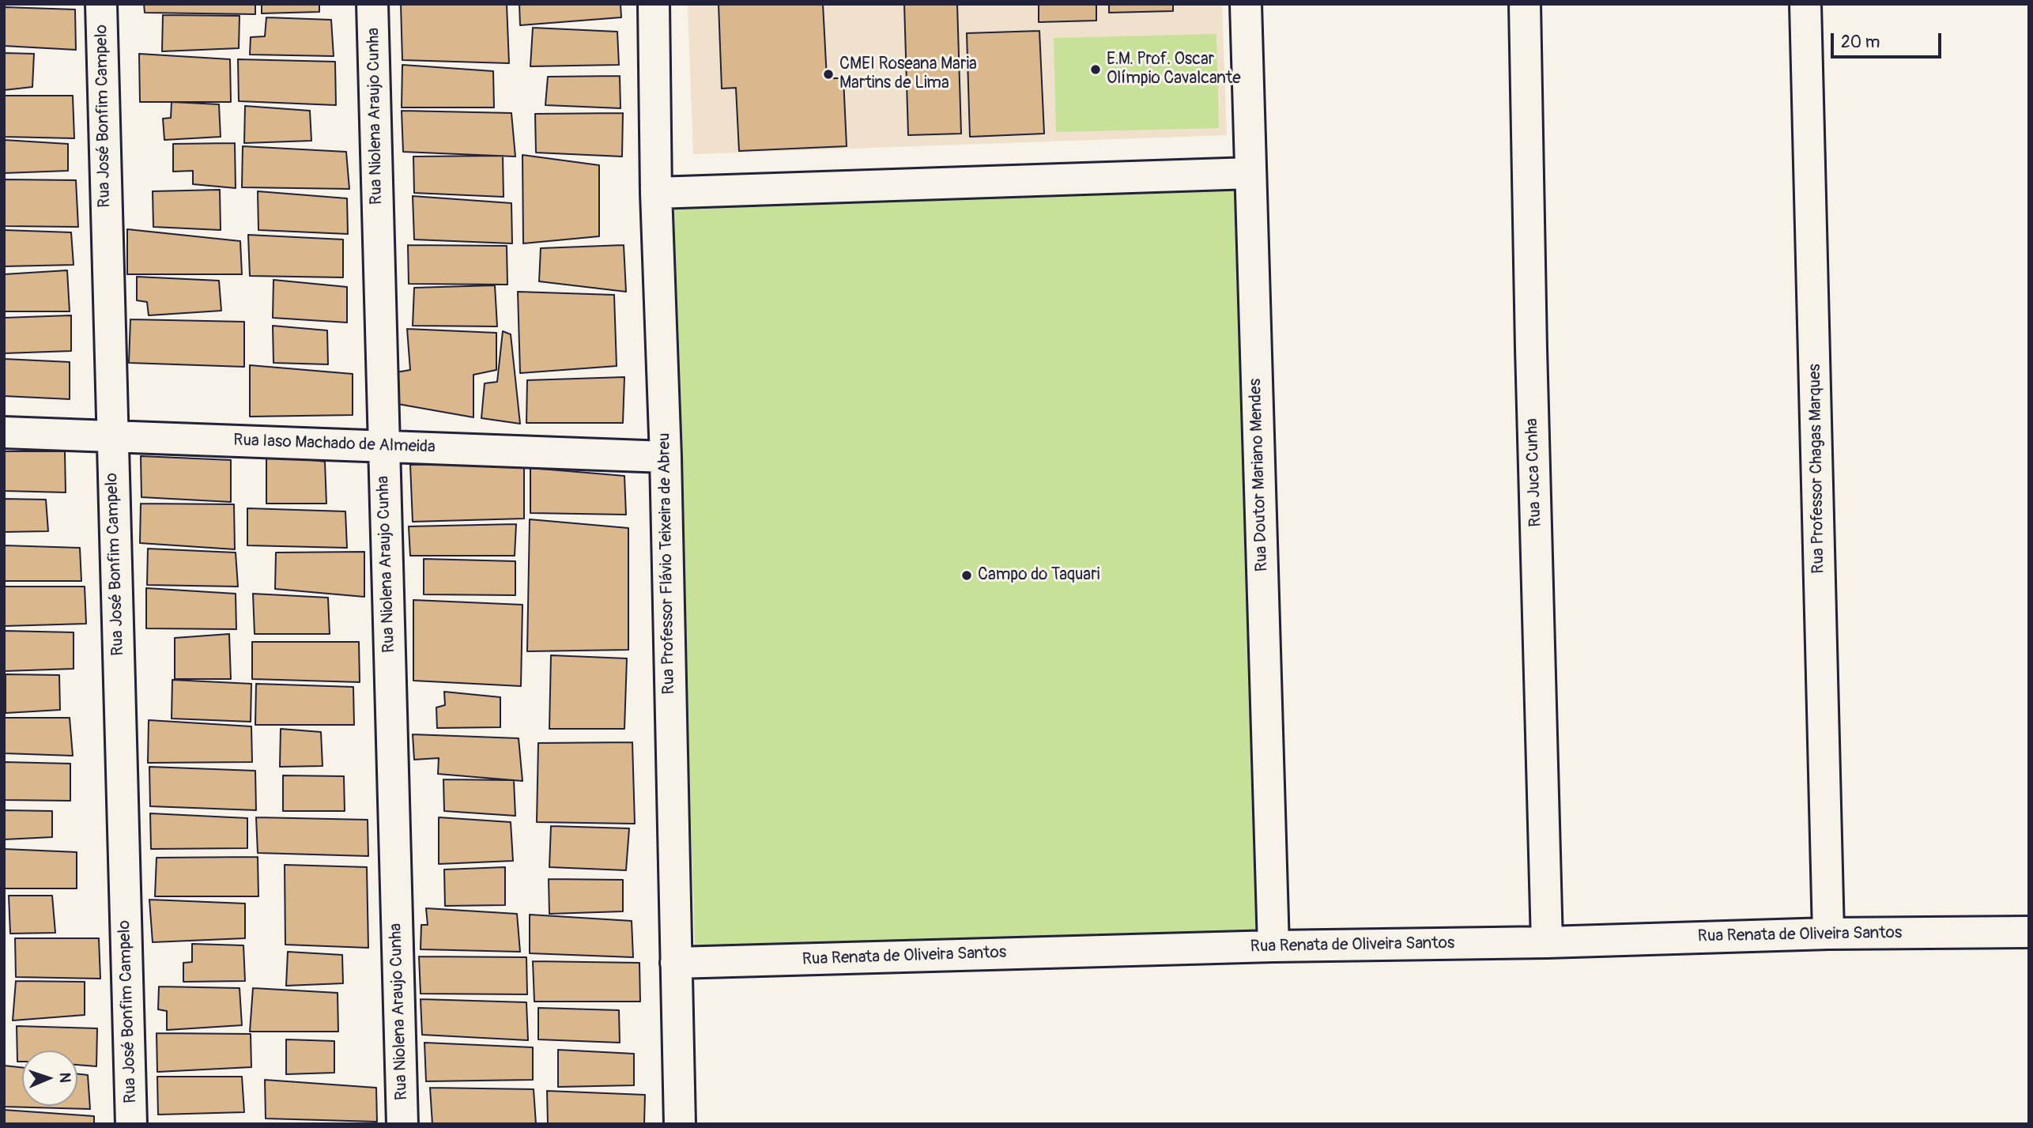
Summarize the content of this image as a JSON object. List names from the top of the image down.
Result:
{
  "streets": {
    "street": [
      "Rua José Bonfim Campelo",
      "Rua Niolena Araujo Cunha",
      "Rua Iaso Machado de Almeida",
      "Rua Professor Chagas Marques",
      "Rua Juca Cunha",
      "Rua Doutor Mariano Mendes",
      "Rua Professor Flávio Teixeira de Abreu",
      "Rua Renata de Oliveira Santos"
    ]
  },
  "crossings": [
    ["Rua José Bonfim Campelo", "Rua Iaso Machado de Almeida"],
    ["Rua Niolena Araujo Cunha", "Rua Iaso Machado de Almeida"],
    ["Rua Iaso Machado de Almeida", "Rua Professor Flávio Teixeira de Abreu"],
    ["Rua Professor Chagas Marques", "Rua Renata de Oliveira Santos"],
    ["Rua Juca Cunha", "Rua Renata de Oliveira Santos"],
    ["Rua Doutor Mariano Mendes", "Rua Renata de Oliveira Santos"],
    ["Rua Professor Flávio Teixeira de Abreu", "Rua Renata de Oliveira Santos"]
  ],
  "places": ["E.M. Prof. Oscar Olímpio Cavalcante", "CMEI Roseana Maria Martins de Lima", "Campo do Taquari"],
  "scale_bar": "20 m",
  "north": "right"
}
